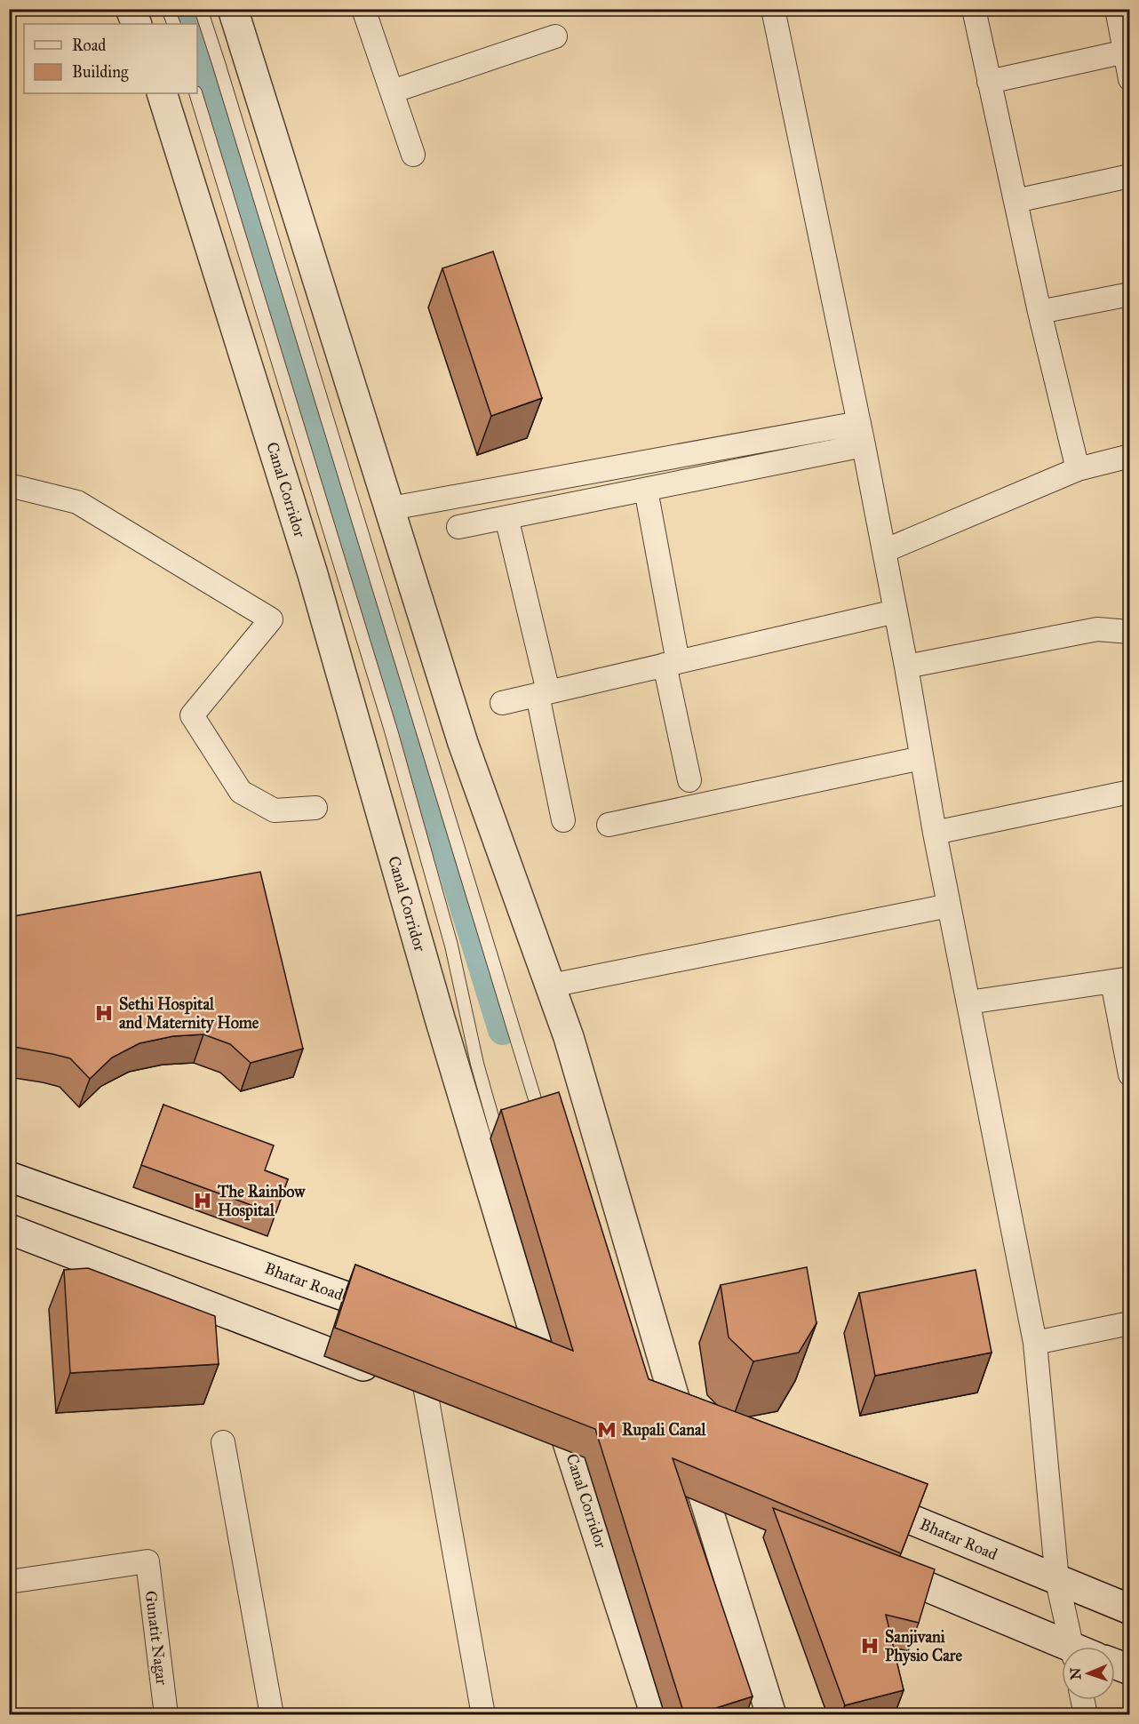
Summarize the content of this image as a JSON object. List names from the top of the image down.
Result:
{
  "streets": {
    "street": ["Canal Corridor", "Bhatar Road", "Gunatit Nagar"]
  },
  "places": {
    "hospital": ["Sethi Hospital and Maternity Home", "The Rainbow Hospital", "Sanjivani Physio Care"],
    "metro station": ["Rupali Canal"]
  },
  "legend": ["Road", "Building"],
  "north": "left"
}
